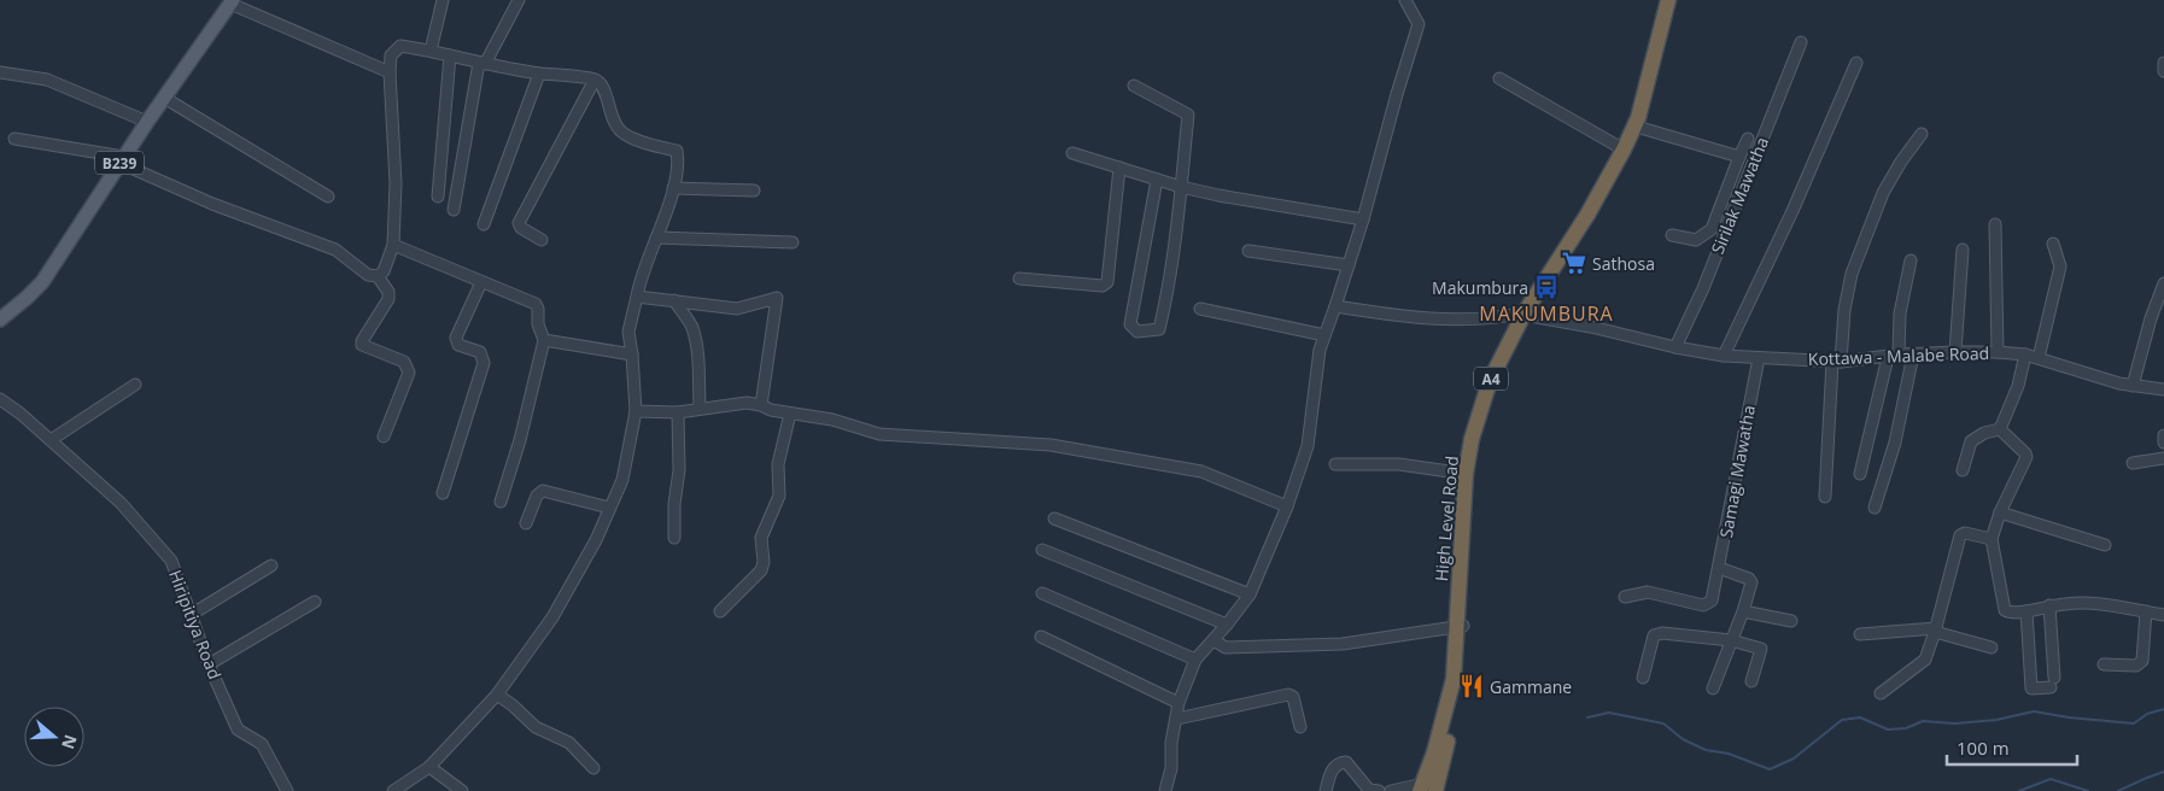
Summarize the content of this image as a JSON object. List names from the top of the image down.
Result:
{
  "streets": {
    "highway": ["A4", "High Level Road"],
    "main road": ["B239"],
    "street": [
      "Sirilak Mawatha",
      "Kottawa - Malabe Road",
      "Samagi Mawatha",
      "Hiripitiya Road"
    ]
  },
  "crossings": [
    ["Sirilak Mawatha", "Kottawa - Malabe Road"],
    ["Kottawa - Malabe Road", "Samagi Mawatha"],
    ["Kottawa - Malabe Road", "High Level Road"]
  ],
  "districts": ["MAKUMBURA"],
  "places": {
    "supermarket": ["Sathosa"],
    "bus stop": ["Makumbura"],
    "restaurant": ["Gammane"]
  },
  "scale_bar": "100 m",
  "north": "right"
}
